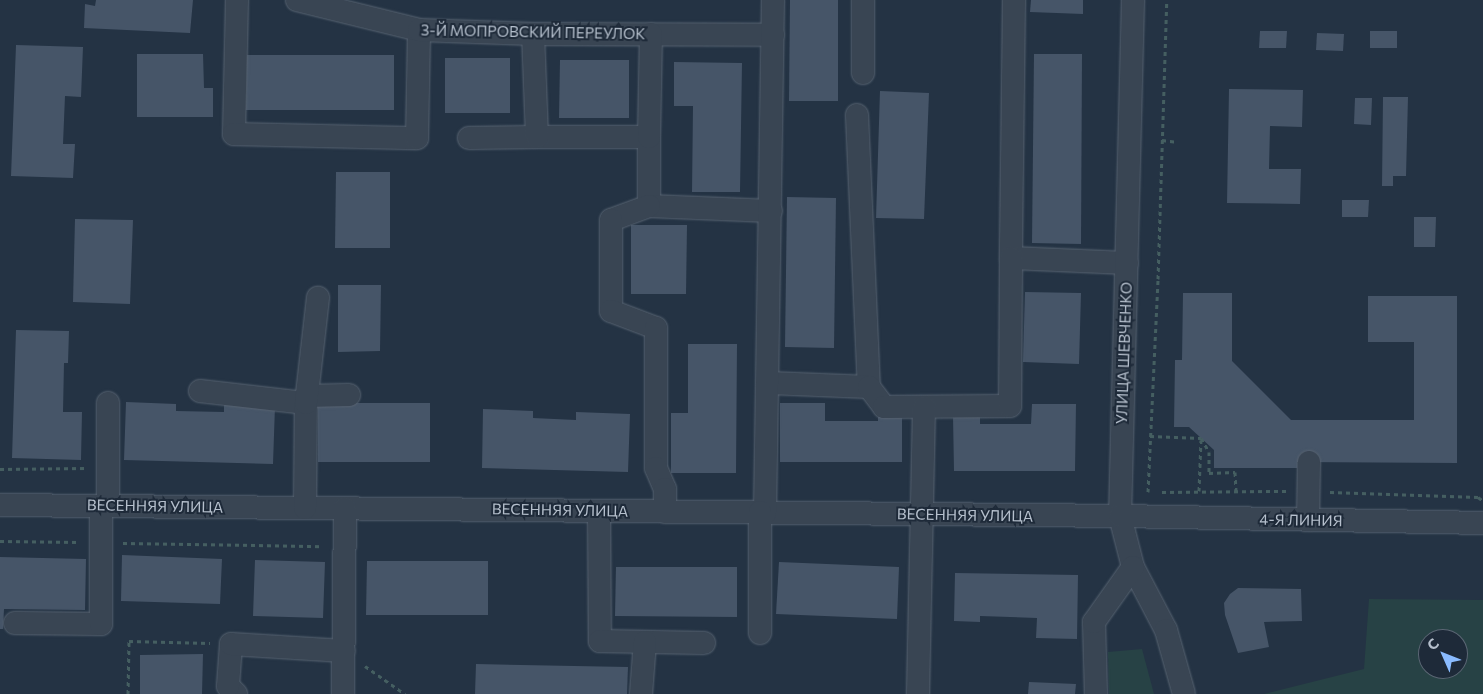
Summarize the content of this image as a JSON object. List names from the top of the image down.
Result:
{
  "streets": {
    "street": [
      "3-Й МОПРОВСКИЙ ПЕРЕУЛОК",
      "УЛИЦА ШЕВЧЕНКО",
      "ВЕСЕННЯЯ УЛИЦА",
      "4-Я ЛИНИЯ"
    ]
  },
  "crossings": [
    ["УЛИЦА ШЕВЧЕНКО", "ВЕСЕННЯЯ УЛИЦА"],
    ["УЛИЦА ШЕВЧЕНКО", "4-Я ЛИНИЯ"],
    ["ВЕСЕННЯЯ УЛИЦА", "4-Я ЛИНИЯ"]
  ],
  "north": "top left"
}
